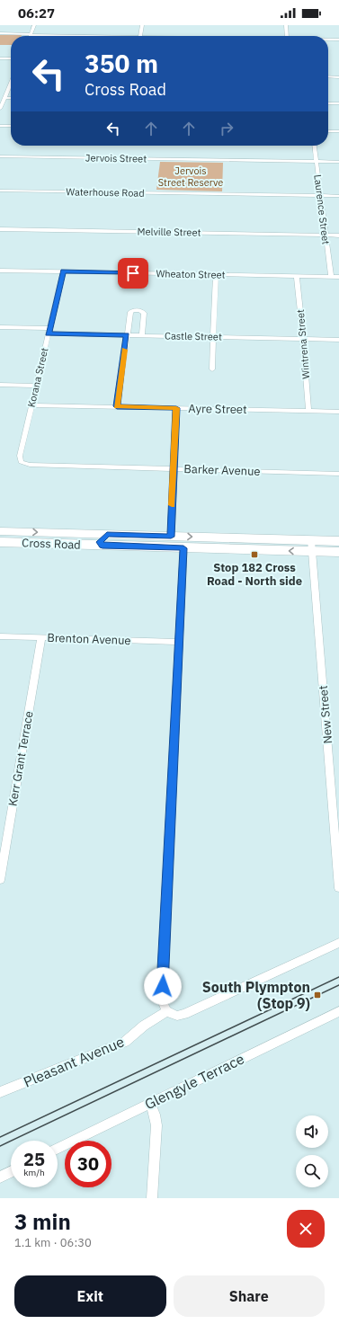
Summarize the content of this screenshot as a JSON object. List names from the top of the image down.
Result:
{
  "streets": {
    "highway": ["Cross Road"],
    "street": [
      "Jervois Street",
      "Waterhouse Road",
      "Laurence Street",
      "Melville Street",
      "Wheaton Street",
      "Castle Street",
      "Wintrena Street",
      "Korana Street",
      "Ayre Street",
      "Barker Avenue",
      "Brenton Avenue",
      "New Street",
      "Kerr Grant Terrace",
      "Pleasant Avenue",
      "Glengyle Terrace"
    ]
  },
  "crossings": [
    ["Jervois Street", "Laurence Street"],
    ["Waterhouse Road", "Laurence Street"],
    ["Laurence Street", "Melville Street"],
    ["Laurence Street", "Wheaton Street"],
    ["Wheaton Street", "Wintrena Street"],
    ["Wheaton Street", "Korana Street"],
    ["Castle Street", "Wintrena Street"],
    ["Castle Street", "Korana Street"],
    ["Wintrena Street", "Ayre Street"],
    ["Korana Street", "Ayre Street"],
    ["Korana Street", "Barker Avenue"],
    ["Cross Road", "New Street"],
    ["Brenton Avenue", "Kerr Grant Terrace"]
  ],
  "parks": ["Jervois Street Reserve"],
  "places": {
    "transit": ["Stop 182 Cross Road - North side", "South Plympton (Stop 9)"]
  },
  "page": {
    "status": "06:27",
    "turn": ["350 m", "Cross Road"],
    "speed": "25 km/h",
    "limit": "30",
    "heading": ["3 min", "1.1 km · 06:30"],
    "buttons": ["Exit", "Share"]
  }
}
